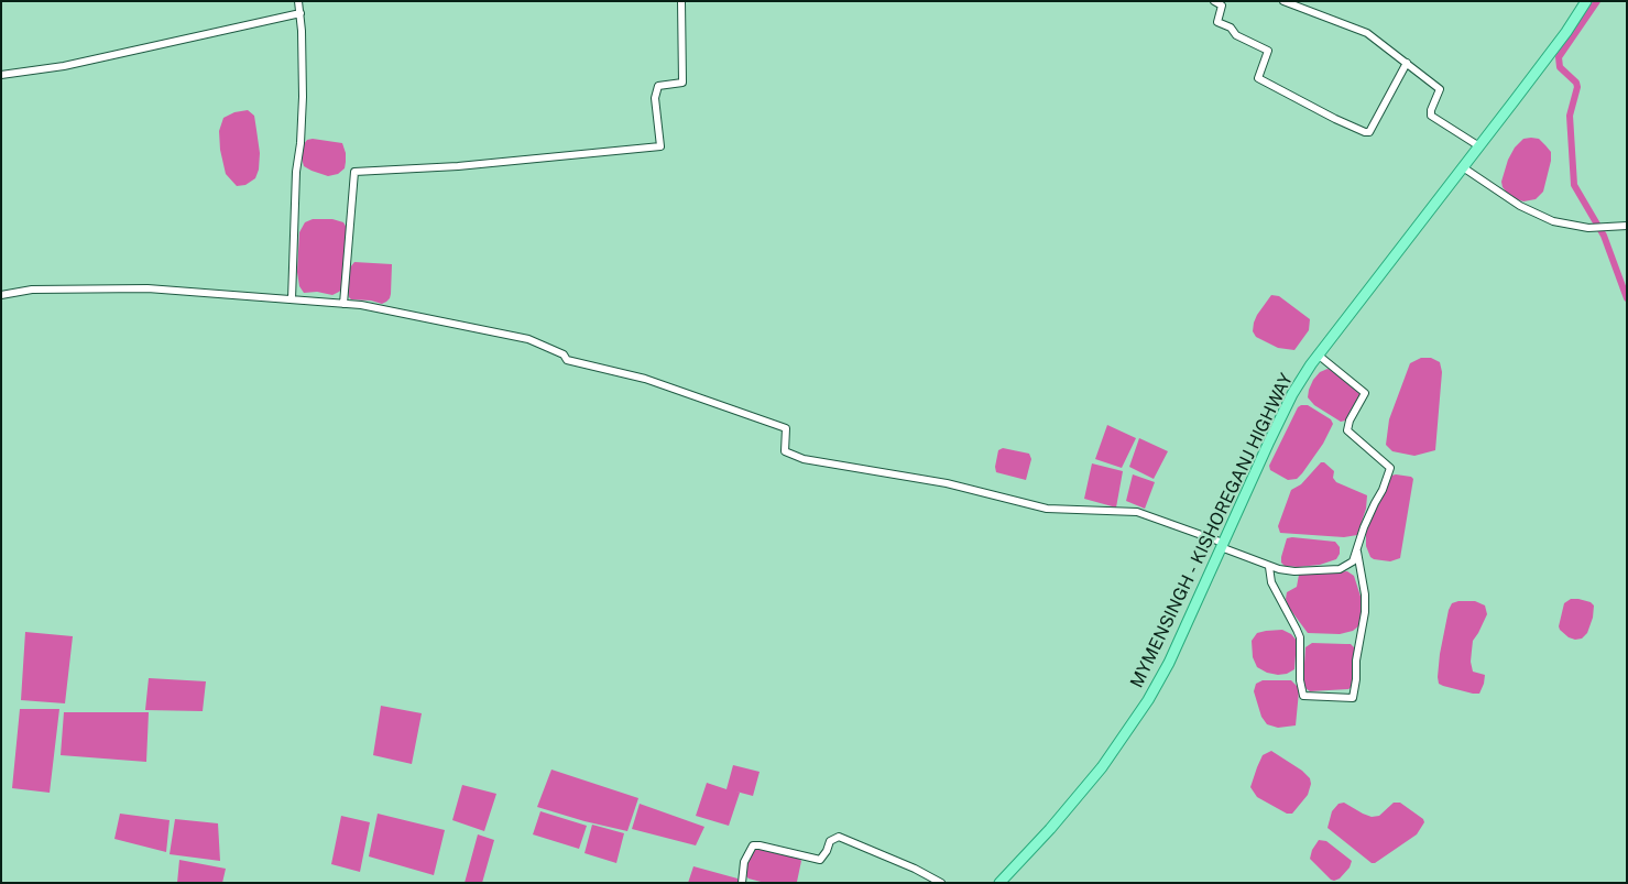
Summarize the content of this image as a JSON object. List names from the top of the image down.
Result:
{
  "streets": {
    "main road": ["MYMENSINGH - KISHOREGANJ HIGHWAY"]
  }
}
